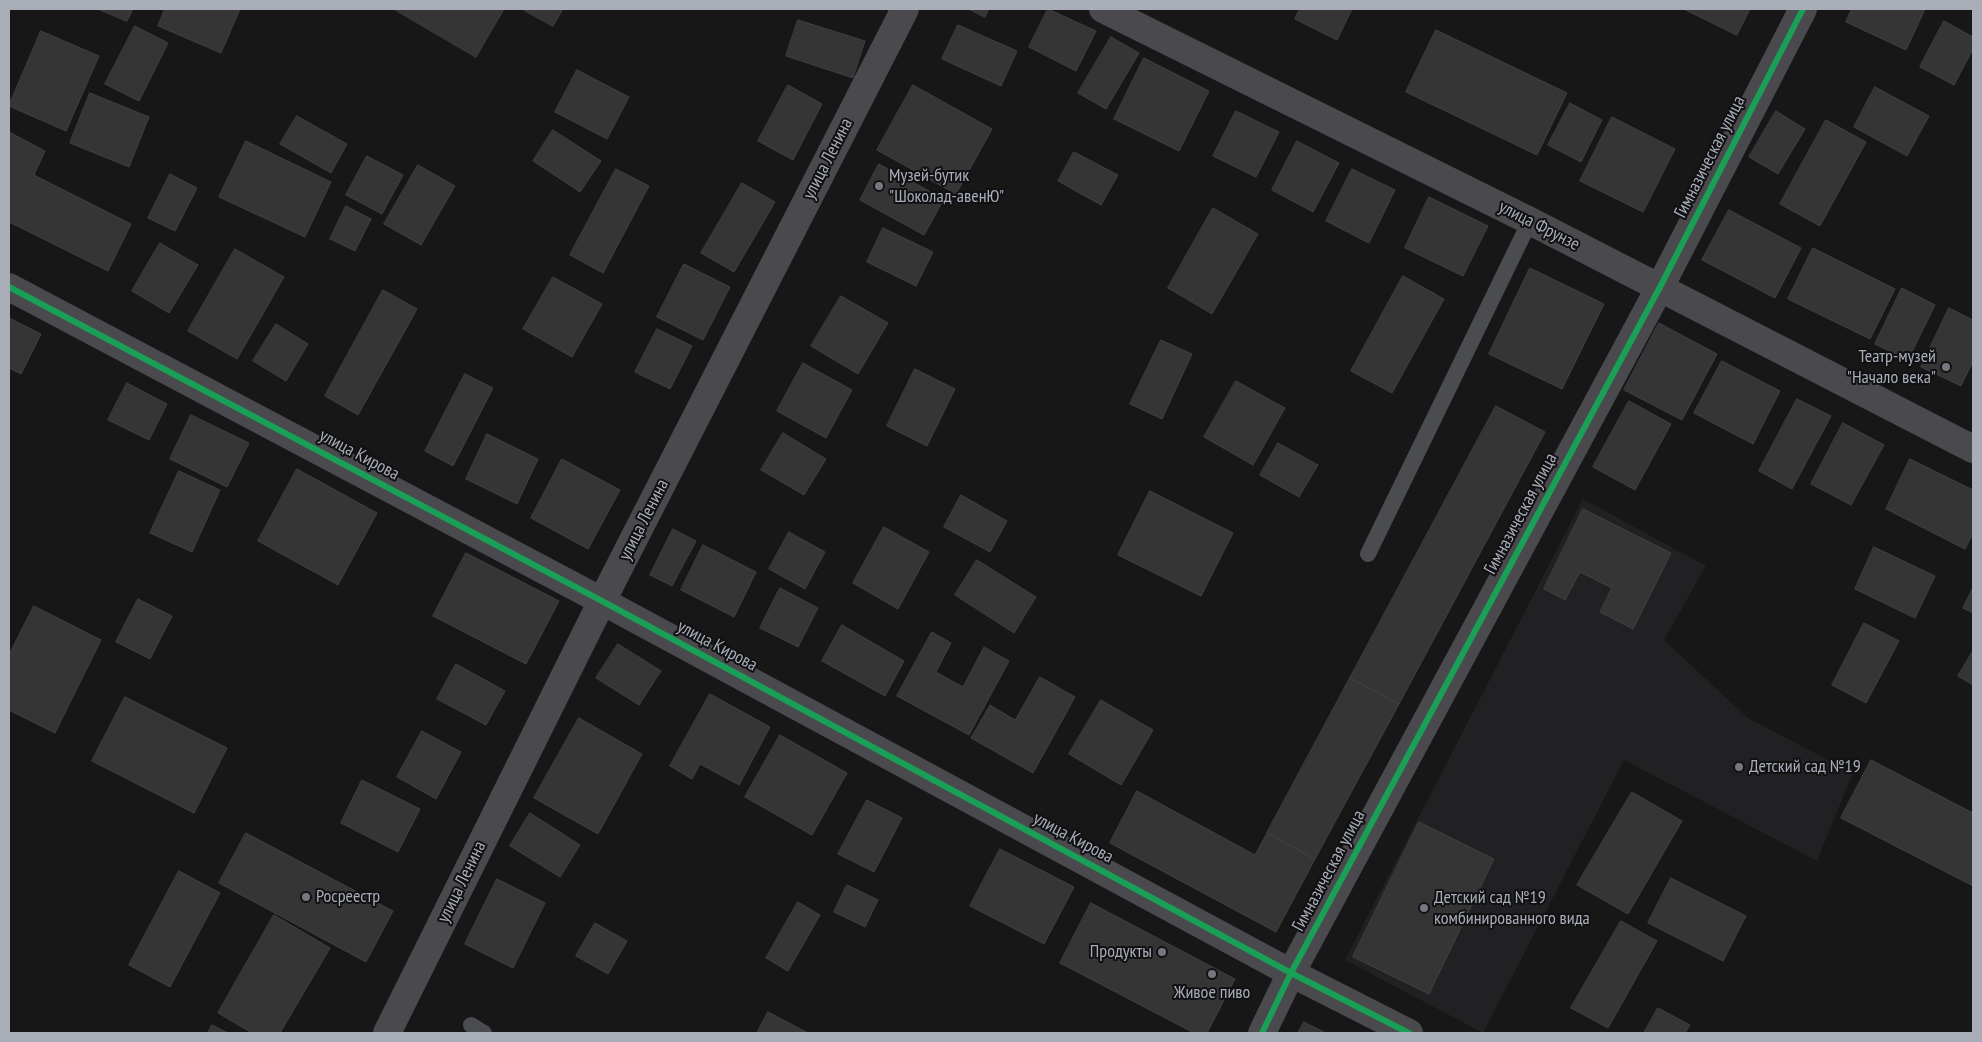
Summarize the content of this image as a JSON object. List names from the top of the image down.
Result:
{
  "streets": {
    "street": [
      "Гимназическая улица",
      "улица Ленина",
      "улица Фрунзе",
      "улица Кирова"
    ]
  },
  "crossings": [
    ["Гимназическая улица", "улица Фрунзе"],
    ["Гимназическая улица", "улица Кирова"],
    ["улица Ленина", "улица Кирова"]
  ],
  "places": [
    "Музей-бутик \"Шоколад-авенЮ\"",
    "Театр-музей \"Начало века\"",
    "Детский сад №19",
    "Росреестр",
    "Детский сад №19 комбинированного вида",
    "Продукты",
    "Живое пиво"
  ]
}
